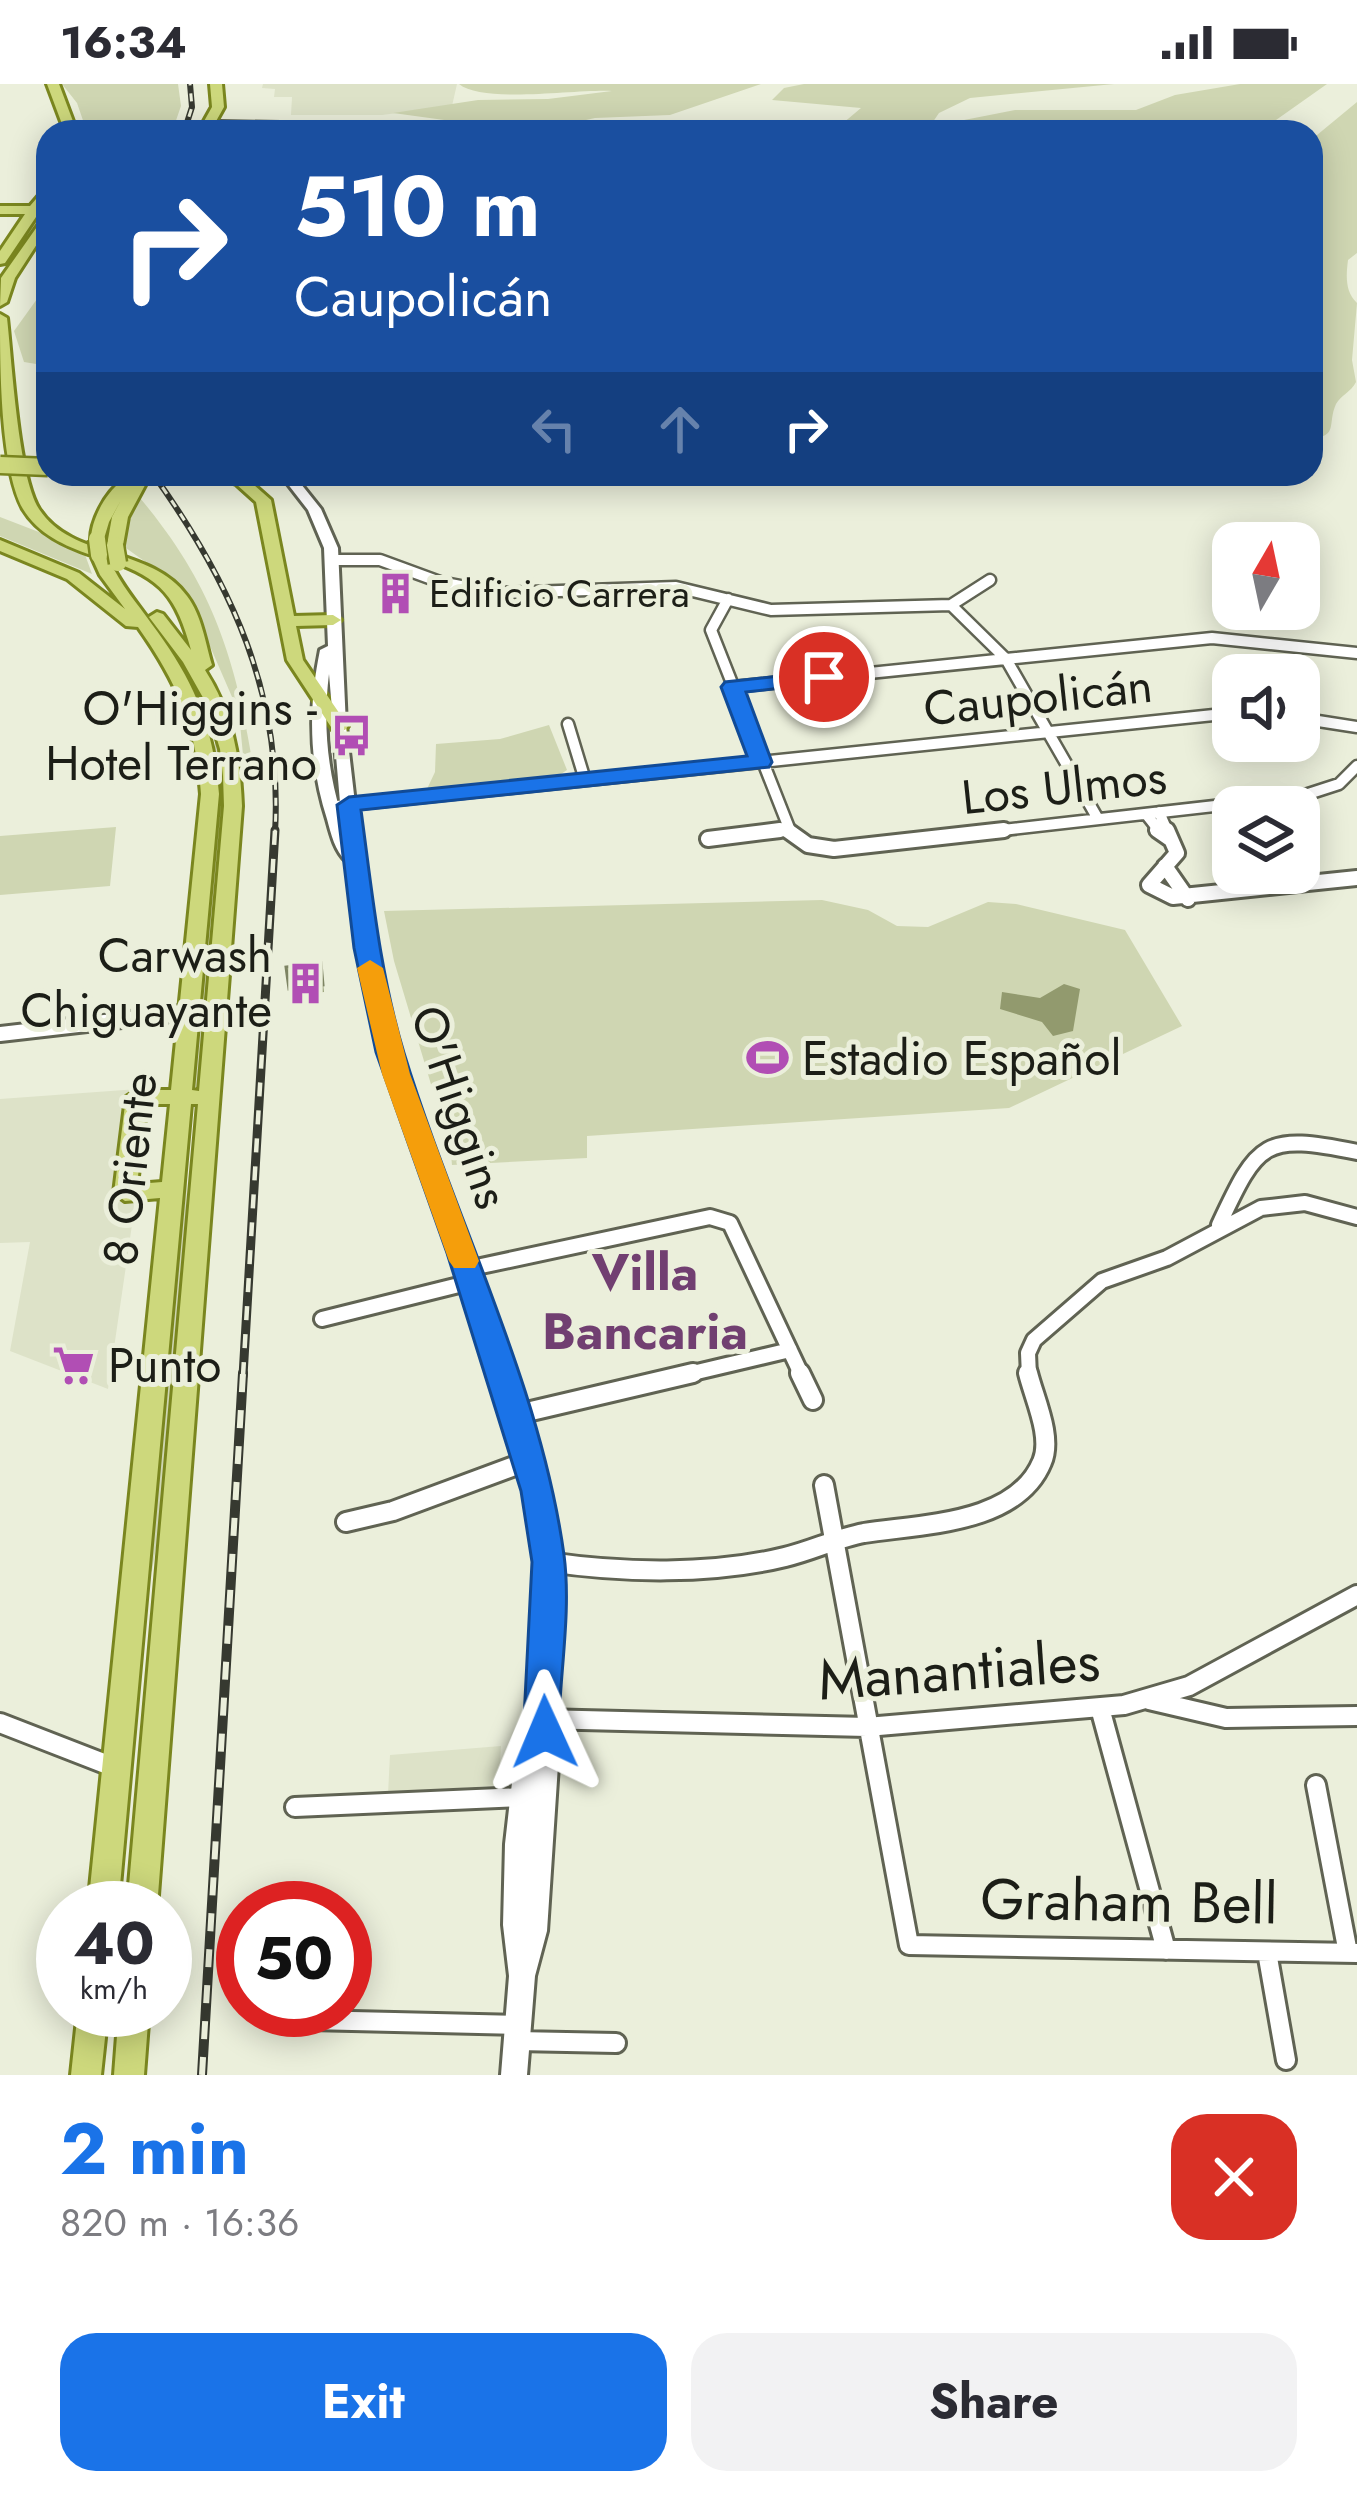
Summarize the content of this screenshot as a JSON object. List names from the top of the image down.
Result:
{
  "streets": {
    "main road": ["O'Higgins", "8 Oriente"],
    "street": [
      "Caupolicán",
      "Los Ulmos",
      "Manantiales",
      "Graham Bell"
    ]
  },
  "crossings": [
    ["Caupolicán", "O'Higgins"],
    ["O'Higgins", "Manantiales"],
    ["Manantiales", "Graham Bell"]
  ],
  "districts": ["Villa Bancaria"],
  "places": {
    "building": ["Edificio Carrera", "Carwash Chiguayante"],
    "bus stop": ["O'Higgins - Hotel Terrano"],
    "sports": ["Estadio Español"],
    "supermarket": ["Punto"]
  },
  "north": "top",
  "page": {
    "status": "16:34",
    "turn": ["510 m", "Caupolicán"],
    "speed": "40 km/h",
    "limit": "50",
    "heading": ["2 min", "820 m · 16:36"],
    "buttons": ["Exit", "Share"]
  }
}
